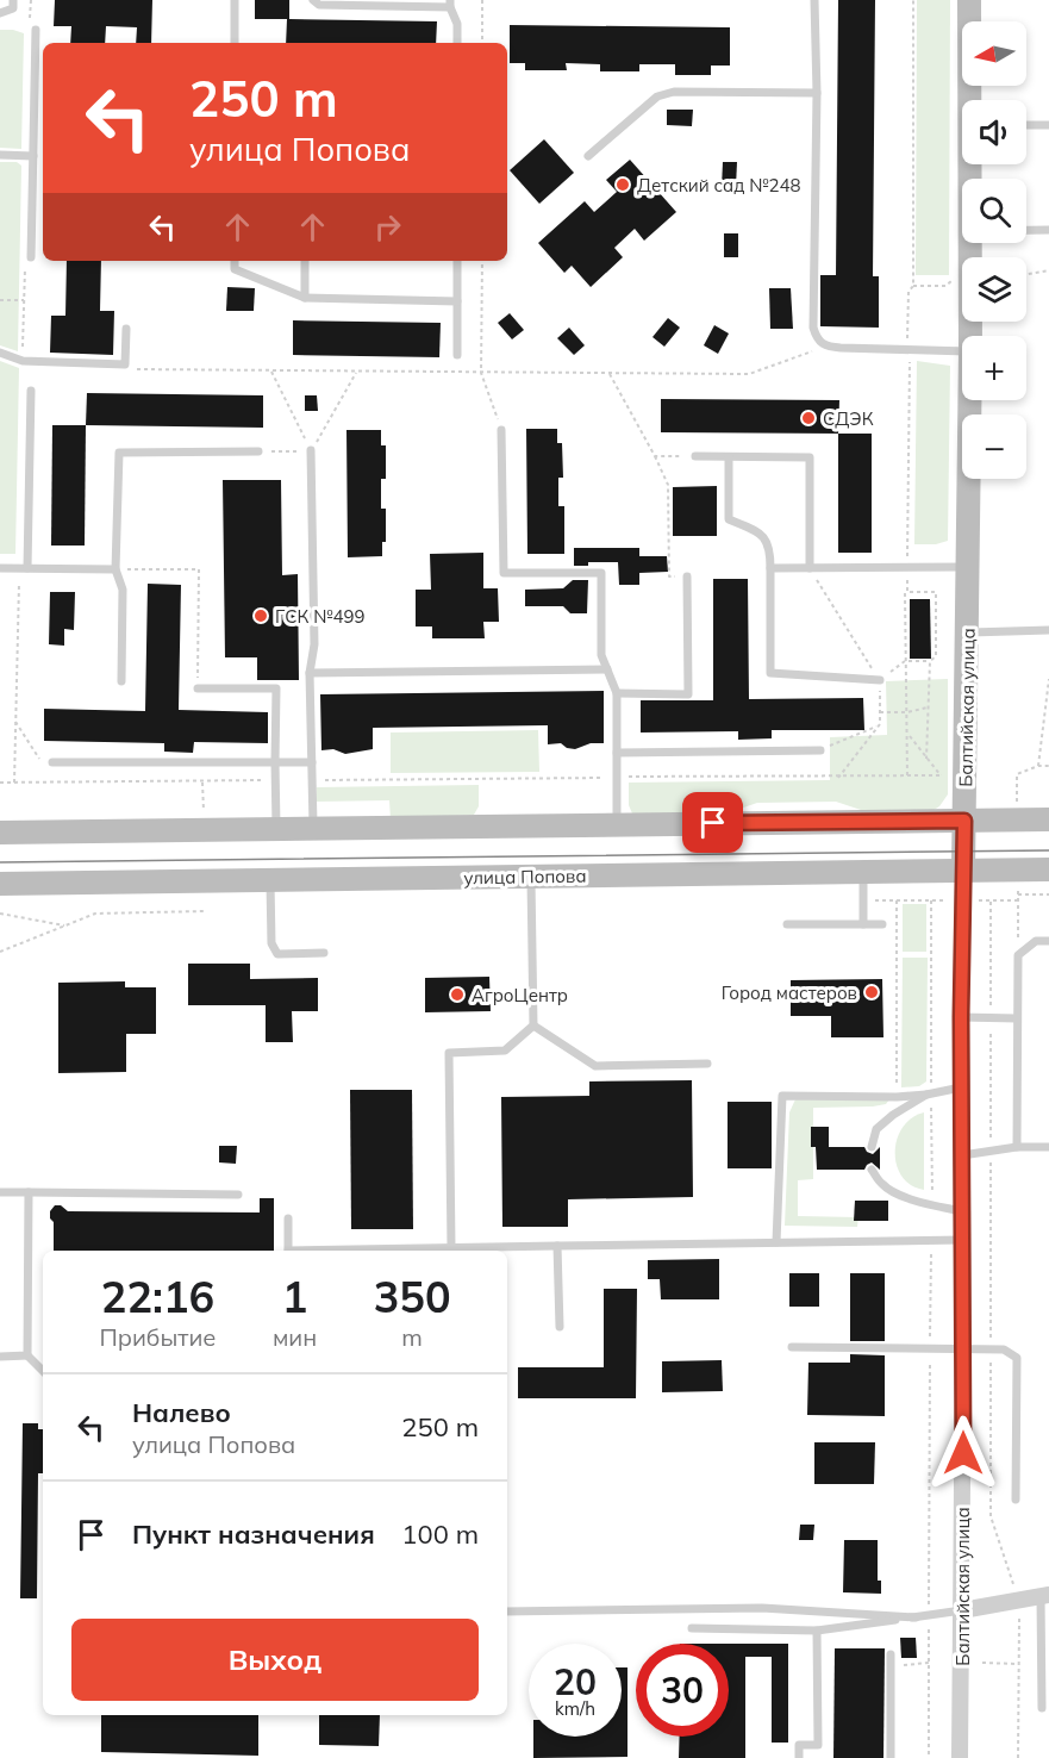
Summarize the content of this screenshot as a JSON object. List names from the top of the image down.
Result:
{
  "streets": {
    "main road": ["Балтийская улица", "улица Попова"]
  },
  "crossings": [
    ["Балтийская улица", "улица Попова"]
  ],
  "places": [
    "Детский сад №248",
    "СДЭК",
    "ГСК №499",
    "Город мастеров",
    "АгроЦентр"
  ],
  "north": "left",
  "page": {
    "map_buttons": ["+", "−"],
    "turn": ["250 m", "улица Попова"],
    "eta": [
      "22:16",
      "Прибытие",
      "1",
      "мин",
      "350",
      "m"
    ],
    "list": [
      {
        "name": "Налево",
        "note": "улица Попова",
        "value": "250 m"
      },
      {
        "name": "Пункт назначения",
        "value": "100 m"
      }
    ],
    "buttons": "Выход",
    "speed": "20 km/h",
    "limit": "30"
  }
}
